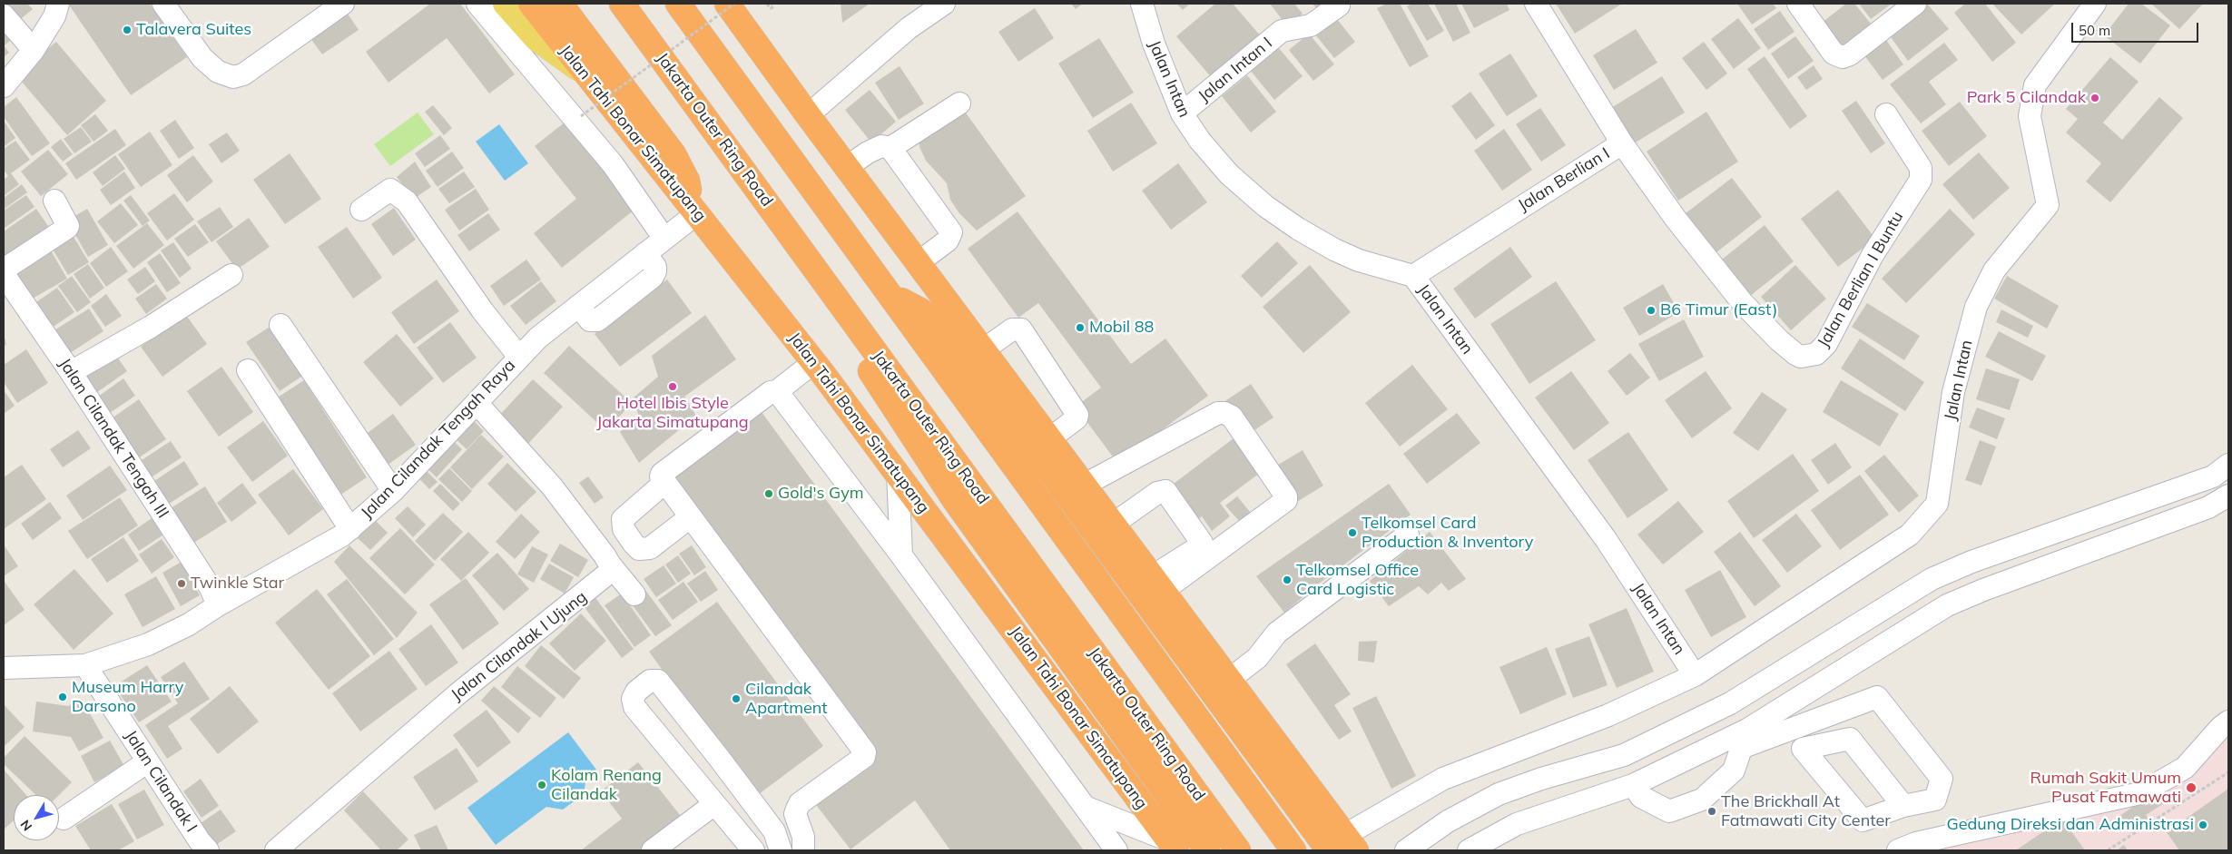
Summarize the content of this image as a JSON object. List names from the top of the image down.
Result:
{
  "streets": {
    "highway": ["Jakarta Outer Ring Road", "Jalan Tahi Bonar Simatupang"],
    "street": [
      "Jalan Intan I",
      "Jalan Intan",
      "Jalan Berlian I",
      "Jalan Berlian I Buntu",
      "Jalan Cilandak Tengah III",
      "Jalan Cilandak Tengah Raya",
      "Jalan Cilandak I Ujung",
      "Jalan Cilandak I"
    ]
  },
  "crossings": [
    ["Jalan Intan I", "Jalan Intan"],
    ["Jalan Intan", "Jalan Berlian I"],
    ["Jalan Tahi Bonar Simatupang", "Jalan Cilandak Tengah Raya"],
    ["Jalan Berlian I", "Jalan Berlian I Buntu"],
    ["Jalan Cilandak Tengah III", "Jalan Cilandak Tengah Raya"],
    ["Jalan Cilandak Tengah Raya", "Jalan Cilandak I"]
  ],
  "places": [
    "Talavera Suites",
    "Park 5 Cilandak",
    "B6 Timur (East)",
    "Mobil 88",
    "Hotel Ibis Style Jakarta Simatupang",
    "Gold's Gym",
    "Telkomsel Card Production & Inventory",
    "Telkomsel Office Card Logistic",
    "Twinkle Star",
    "Museum Harry Darsono",
    "Cilandak Apartment",
    "Kolam Renang Cilandak",
    "Rumah Sakit Umum Pusat Fatmawati",
    "The Brickhall At Fatmawati City Center",
    "Gedung Direksi dan Administrasi"
  ],
  "scale_bar": "50 m",
  "north": "bottom left"
}
